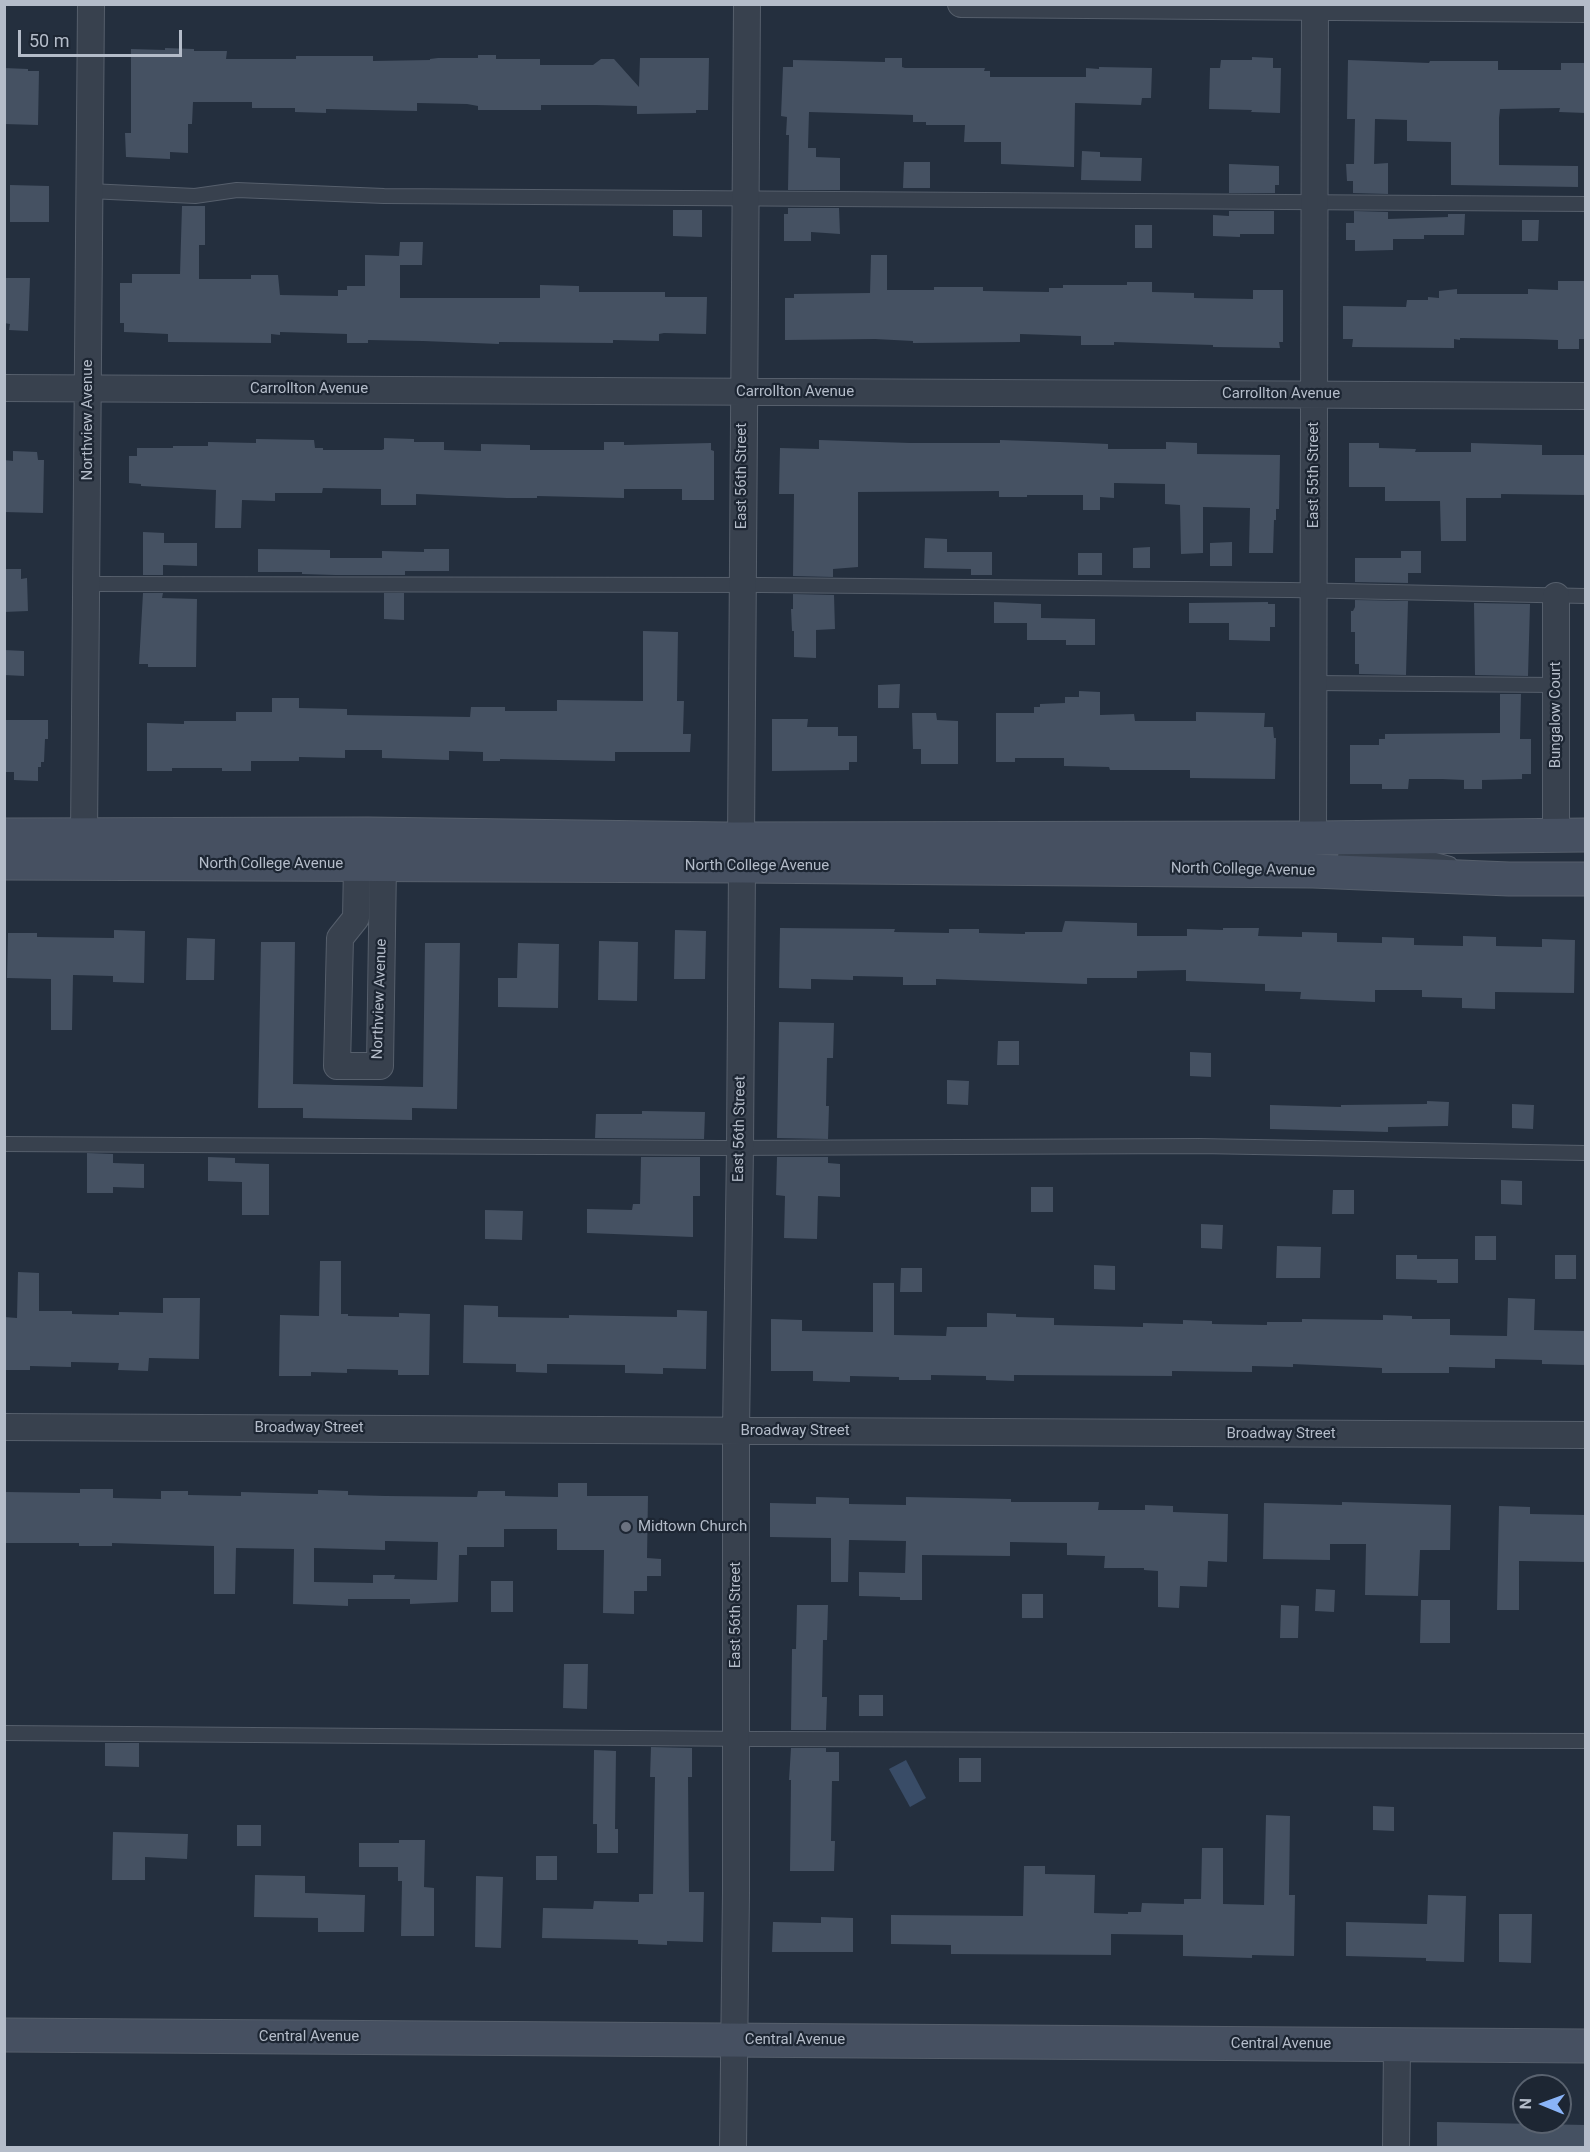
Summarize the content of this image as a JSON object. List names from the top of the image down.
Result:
{
  "streets": {
    "main road": ["North College Avenue", "Central Avenue"],
    "street": [
      "Carrollton Avenue",
      "Northview Avenue",
      "East 55th Street",
      "East 56th Street",
      "Bungalow Court",
      "Broadway Street"
    ]
  },
  "crossings": [
    ["Carrollton Avenue", "Northview Avenue"],
    ["Carrollton Avenue", "East 55th Street"],
    ["Carrollton Avenue", "East 56th Street"],
    ["Northview Avenue", "North College Avenue"],
    ["East 55th Street", "North College Avenue"],
    ["East 56th Street", "North College Avenue"],
    ["East 56th Street", "Broadway Street"],
    ["East 56th Street", "Central Avenue"],
    ["Bungalow Court", "North College Avenue"]
  ],
  "places": ["Midtown Church"],
  "scale_bar": "50 m",
  "north": "left"
}
